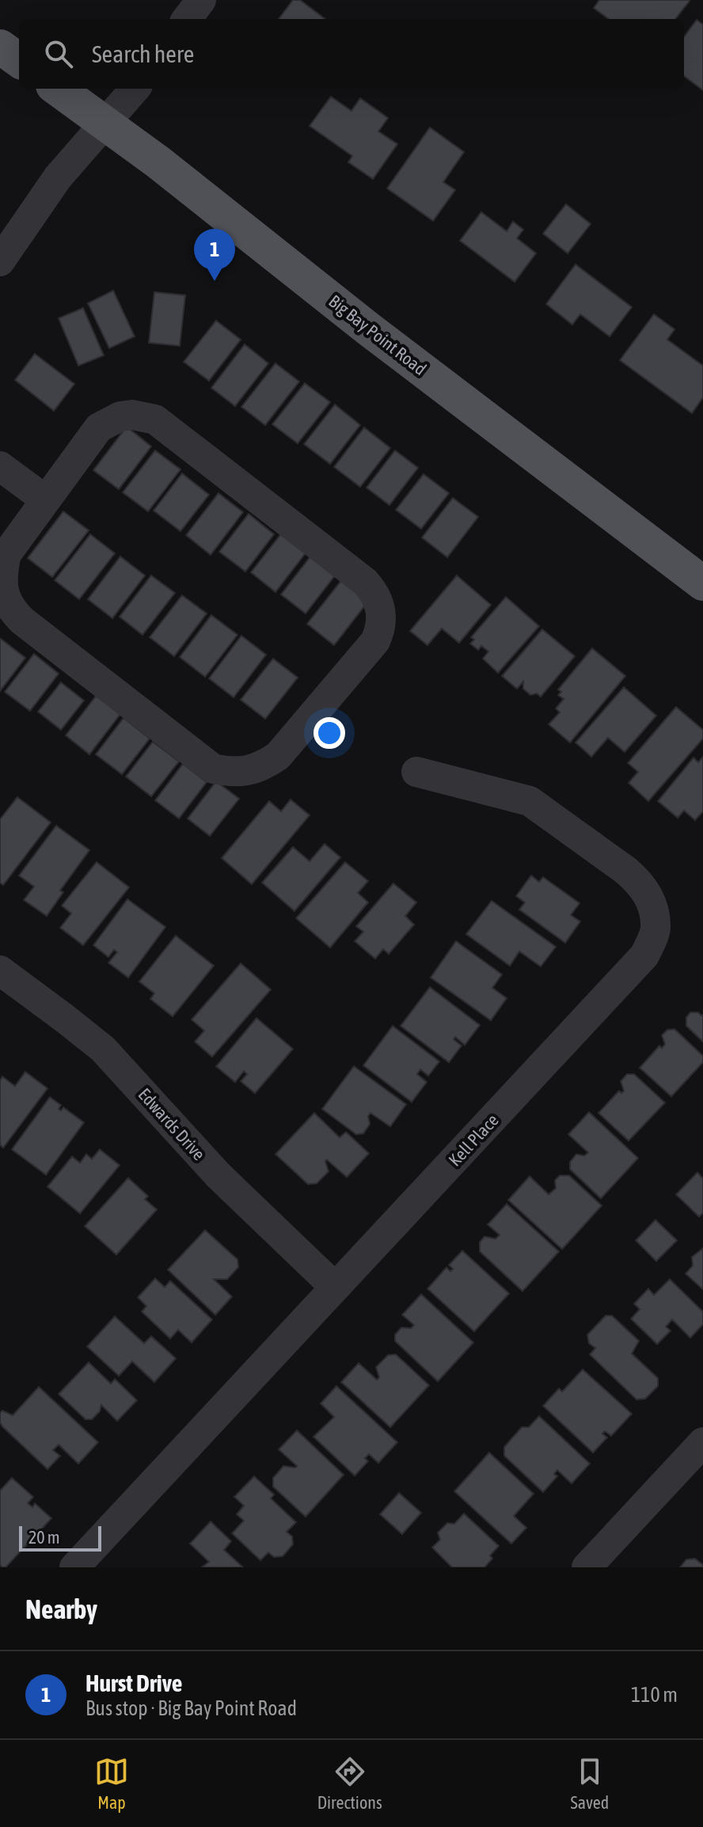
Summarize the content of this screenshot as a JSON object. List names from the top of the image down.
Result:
{
  "streets": {
    "main road": ["Big Bay Point Road"],
    "street": ["Edwards Drive", "Kell Place"]
  },
  "crossings": [
    ["Edwards Drive", "Kell Place"]
  ],
  "scale_bar": "20 m",
  "page": {
    "search": "Search here",
    "pins": "1",
    "scale": "20 m",
    "heading": "Nearby",
    "list": [
      {
        "mark": "1",
        "name": "Hurst Drive",
        "note": "Bus stop · Big Bay Point Road",
        "value": "110 m"
      }
    ],
    "nav": ["Map", "Directions", "Saved"]
  }
}
